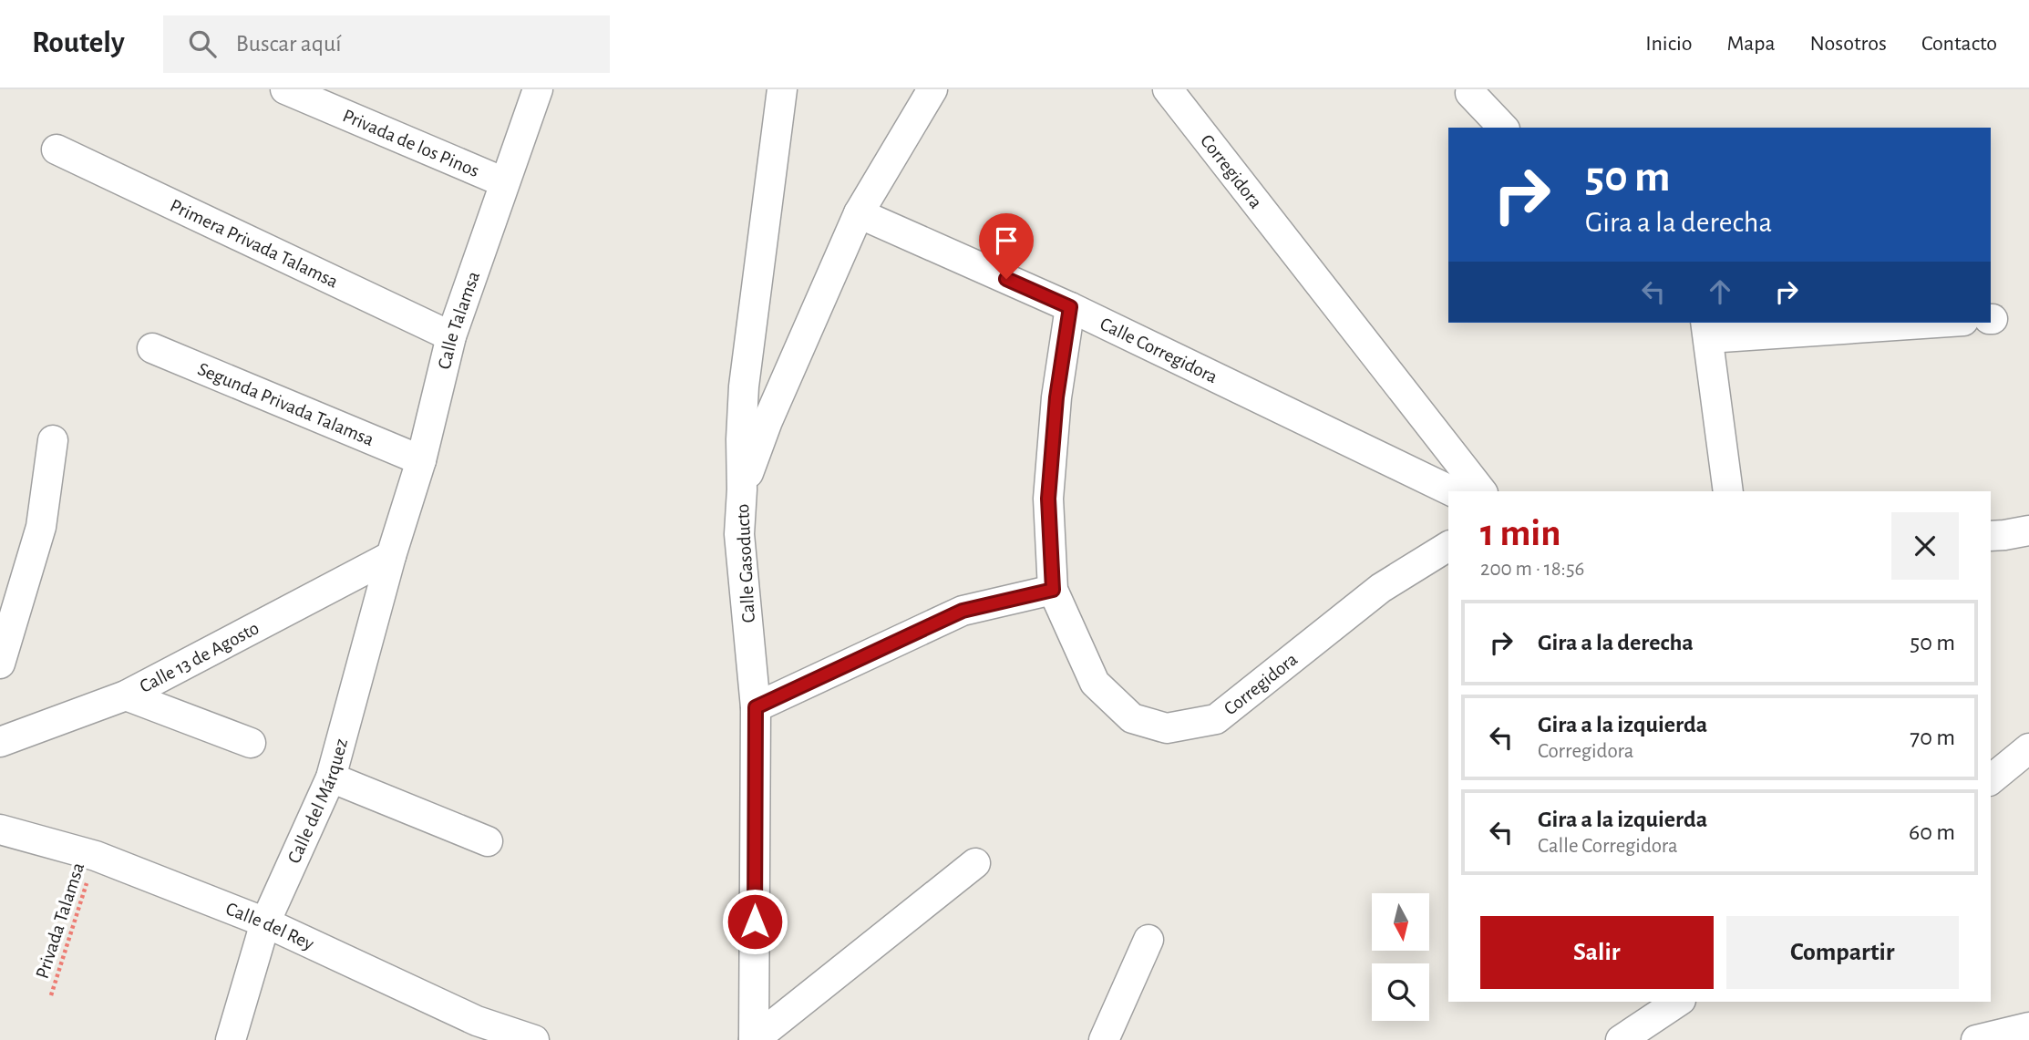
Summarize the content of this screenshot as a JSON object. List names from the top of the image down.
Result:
{
  "streets": {
    "street": [
      "Privada de los Pinos",
      "Corregidora",
      "Primera Privada Talamsa",
      "Calle Talamsa",
      "Calle Corregidora",
      "Segunda Privada Talamsa",
      "Calle Gasoducto",
      "Calle 13 de Agosto",
      "Calle del Márquez",
      "Calle del Rey"
    ],
    "path": ["Privada Talamsa"]
  },
  "crossings": [
    ["Privada de los Pinos", "Calle Talamsa"],
    ["Corregidora", "Calle Corregidora"],
    ["Primera Privada Talamsa", "Calle Talamsa"],
    ["Calle Talamsa", "Segunda Privada Talamsa"],
    ["Calle Talamsa", "Calle 13 de Agosto"],
    ["Calle Talamsa", "Calle del Márquez"],
    ["Calle 13 de Agosto", "Calle del Márquez"],
    ["Calle del Márquez", "Calle del Rey"],
    ["Privada Talamsa", "Calle del Rey"]
  ],
  "north": "bottom",
  "page": {
    "header": "Routely",
    "search": "Buscar aquí",
    "nav": [
      "Inicio",
      "Mapa",
      "Nosotros",
      "Contacto"
    ],
    "turn": ["50 m", "Gira a la derecha"],
    "heading": ["1 min", "200 m · 18:56"],
    "list": [
      {
        "name": "Gira a la derecha",
        "value": "50 m"
      },
      {
        "name": "Gira a la izquierda",
        "note": "Corregidora",
        "value": "70 m"
      },
      {
        "name": "Gira a la izquierda",
        "note": "Calle Corregidora",
        "value": "60 m"
      }
    ],
    "buttons": ["Salir", "Compartir"]
  }
}
